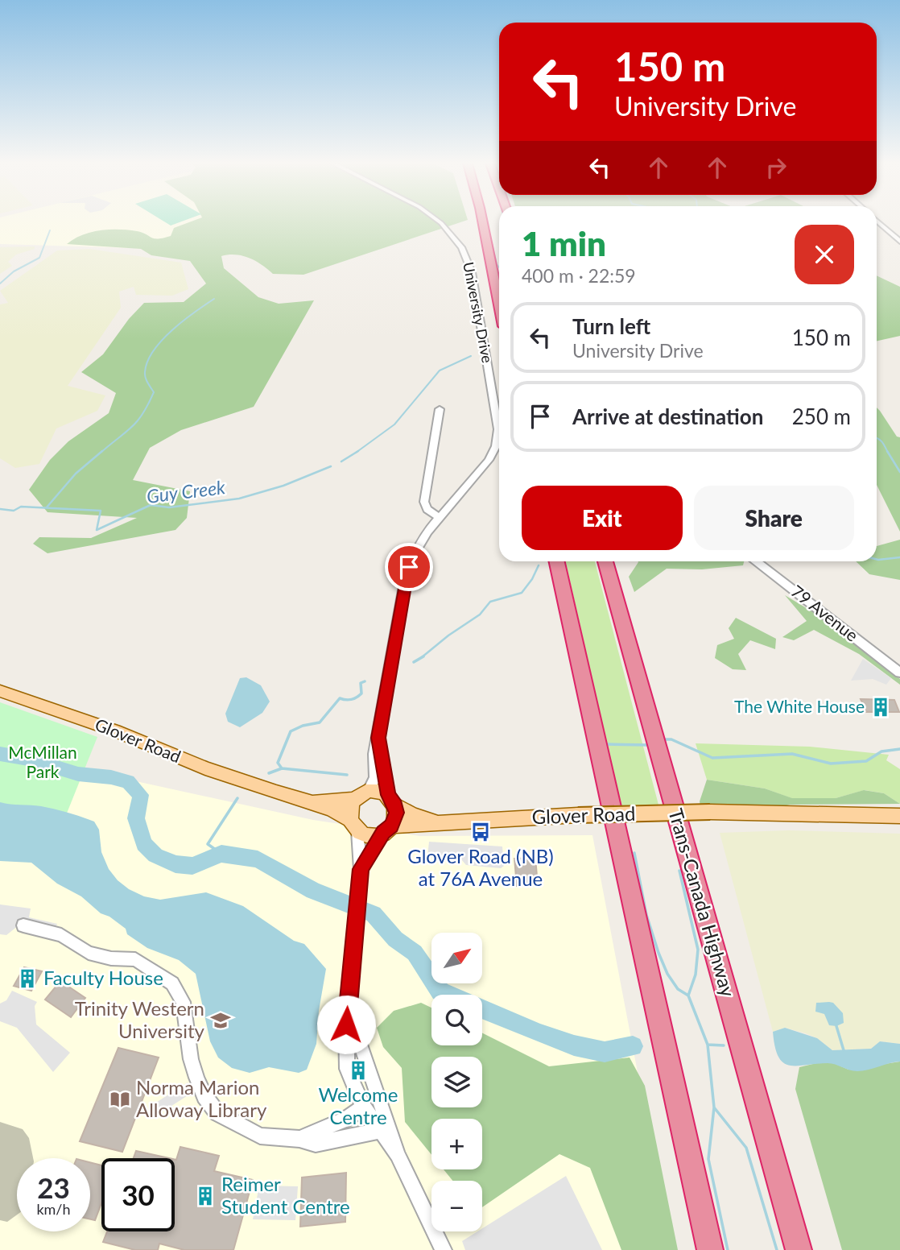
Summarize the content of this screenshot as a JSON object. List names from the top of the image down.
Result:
{
  "streets": {
    "highway": ["Trans-Canada Highway"],
    "main road": ["Glover Road"],
    "street": ["University Drive", "79 Avenue"]
  },
  "crossings": [
    ["University Drive", "Glover Road"]
  ],
  "water": ["Guy Creek"],
  "parks": ["McMillan Park"],
  "places": {
    "building": [
      "The White House",
      "Faculty House",
      "Welcome Centre",
      "Reimer Student Centre"
    ],
    "bus stop": ["Glover Road (NB) at 76A Avenue"],
    "school or university": ["Trinity Western University"],
    "library": ["Norma Marion Alloway Library"]
  },
  "north": "top right",
  "page": {
    "turn": ["150 m", "University Drive"],
    "heading": ["1 min", "400 m · 22:59"],
    "list": [
      {
        "name": "Turn left",
        "note": "University Drive",
        "value": "150 m"
      },
      {
        "name": "Arrive at destination",
        "value": "250 m"
      }
    ],
    "buttons": ["Exit", "Share"],
    "map_buttons": ["+", "−"],
    "speed": "23 km/h",
    "limit": "30"
  }
}
